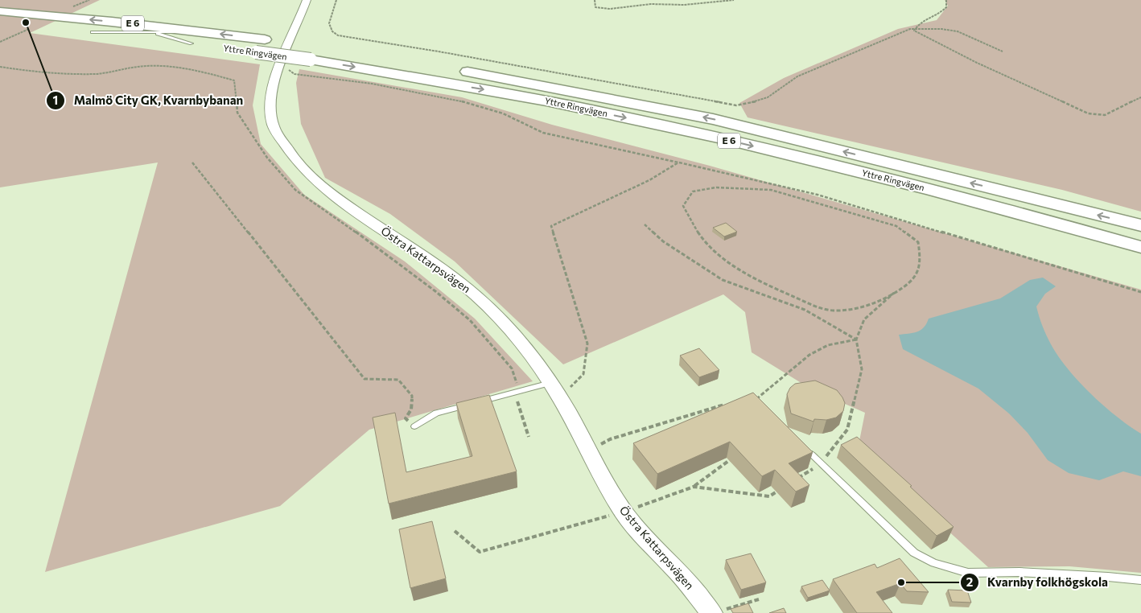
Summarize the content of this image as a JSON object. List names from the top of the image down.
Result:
{
  "streets": {
    "highway": ["E 6", "Yttre Ringvägen"],
    "street": ["Östra Kattarpsvägen"]
  },
  "places": ["Malmö City GK, Kvarnbybanan", "Kvarnby folkhögskola"]
}
